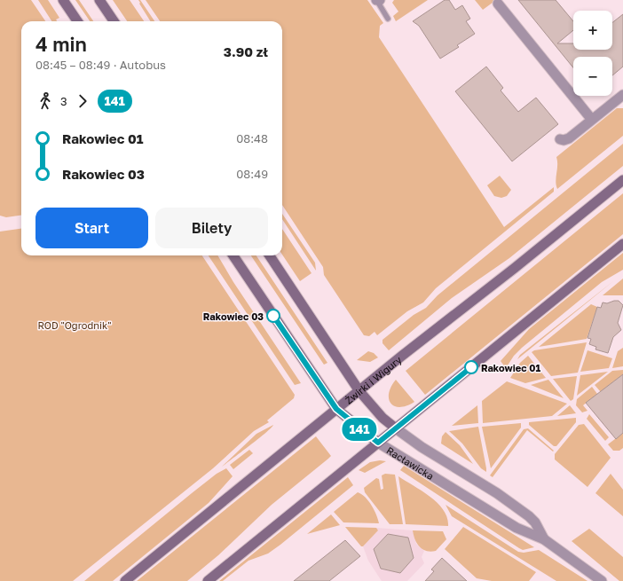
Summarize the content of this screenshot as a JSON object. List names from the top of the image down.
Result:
{
  "streets": {
    "main road": ["Żwirki i Wigury", "Racławicka"]
  },
  "crossings": [
    ["Żwirki i Wigury", "Racławicka"]
  ],
  "parks": ["ROD \"Ogrodnik\""],
  "places": ["Rakowiec 03", "Rakowiec 01"],
  "lines": ["bus line 141"],
  "page": {
    "on_map": "141",
    "map_buttons": ["+", "−"],
    "heading": ["4 min", "08:45 – 08:49 · Autobus", "3.90 zł"],
    "legs": ["3", "141"],
    "list": [
      {
        "name": "Rakowiec 01",
        "value": "08:48"
      },
      {
        "name": "Rakowiec 03",
        "value": "08:49"
      }
    ],
    "buttons": ["Start", "Bilety"]
  }
}
